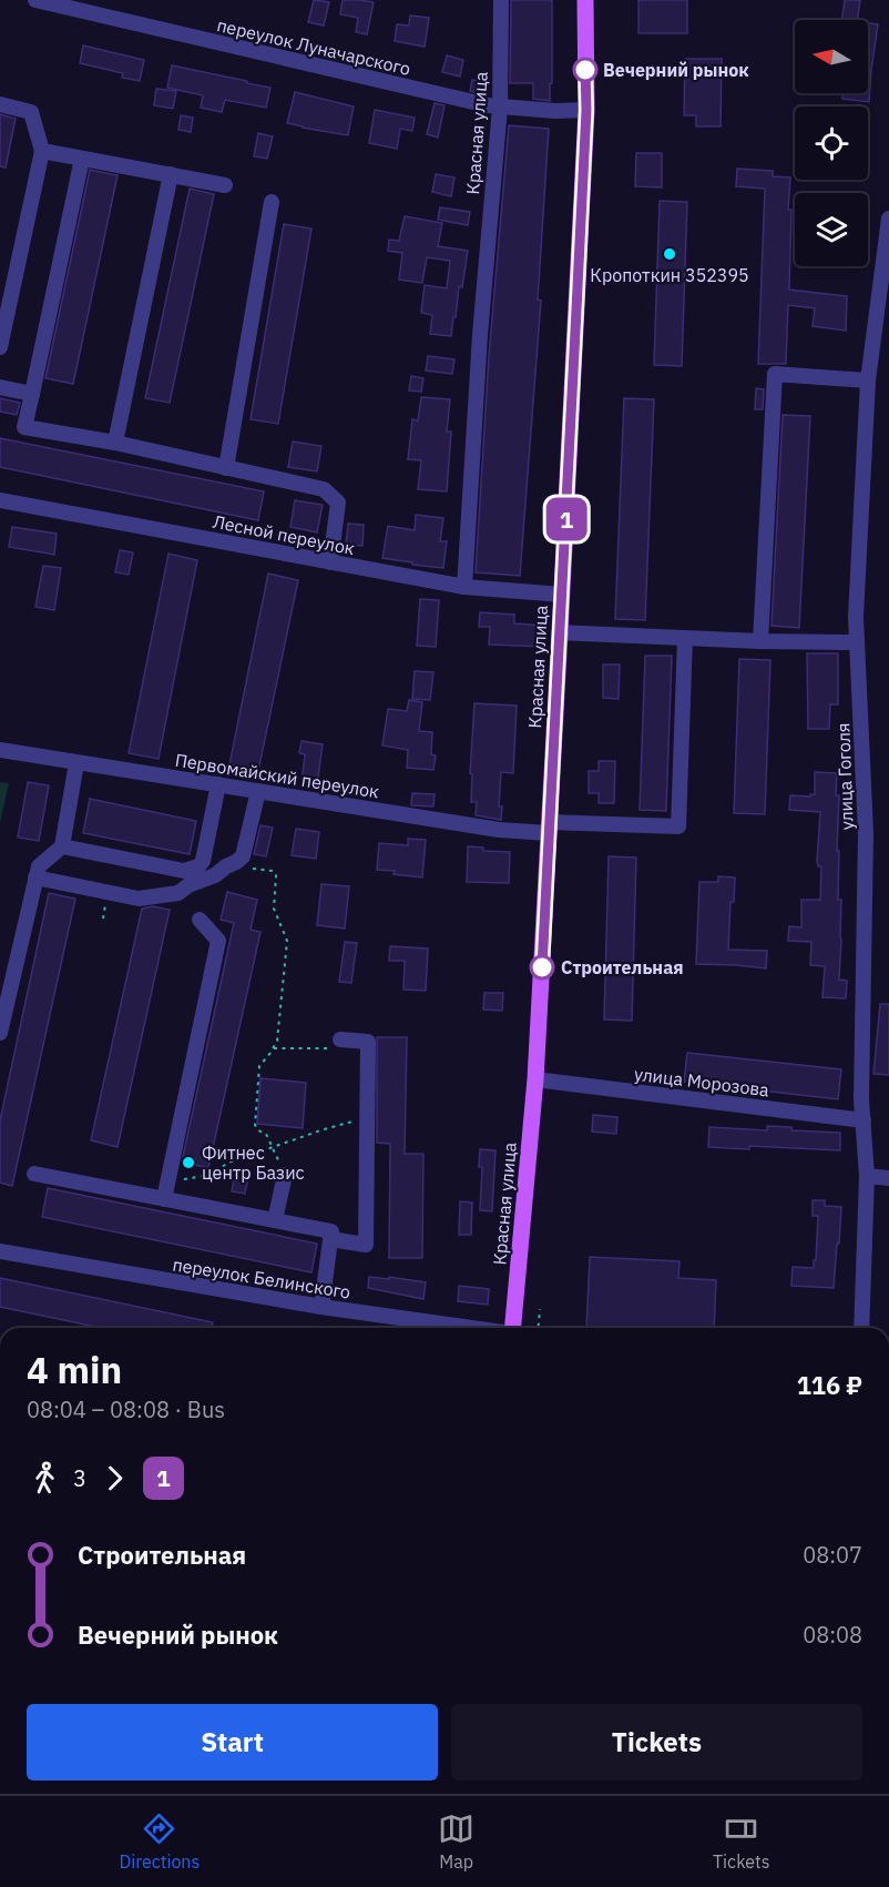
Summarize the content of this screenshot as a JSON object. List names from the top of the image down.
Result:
{
  "streets": {
    "main road": ["Красная улица"],
    "street": [
      "переулок Луначарского",
      "Лесной переулок",
      "Первомайский переулок",
      "улица Гоголя",
      "улица Морозова",
      "переулок Белинского"
    ]
  },
  "crossings": [
    ["переулок Луначарского", "Красная улица"],
    ["Красная улица", "Лесной переулок"],
    ["Красная улица", "Первомайский переулок"],
    ["Красная улица", "улица Морозова"],
    ["улица Гоголя", "улица Морозова"]
  ],
  "places": [
    "Вечерний рынок",
    "Кропоткин 352395",
    "Строительная",
    "Фитнес центр Базис"
  ],
  "lines": ["bus line 1"],
  "north": "left",
  "page": {
    "on_map": "1",
    "heading": ["4 min", "08:04 – 08:08 · Bus", "116 ₽"],
    "legs": ["3", "1"],
    "list": [
      {
        "name": "Строительная",
        "value": "08:07"
      },
      {
        "name": "Вечерний рынок",
        "value": "08:08"
      }
    ],
    "buttons": ["Start", "Tickets"],
    "tabs": ["Directions", "Map", "Tickets"]
  }
}
